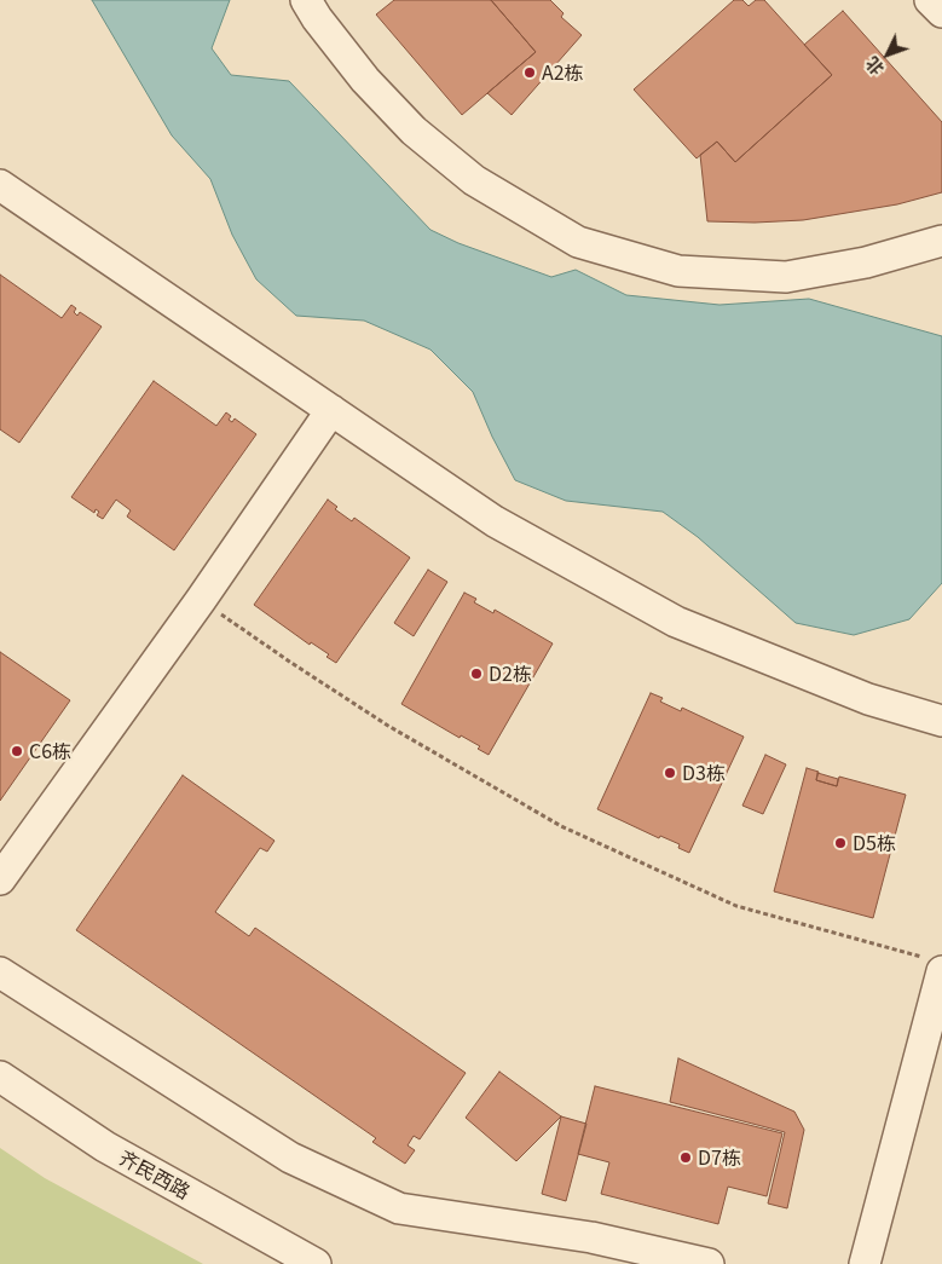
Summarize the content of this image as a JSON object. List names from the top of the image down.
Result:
{
  "streets": {
    "street": ["齐民西路"]
  },
  "places": [
    "A2栋",
    "D2栋",
    "C6栋",
    "D3栋",
    "D5栋",
    "D7栋"
  ],
  "north": "bottom left"
}
